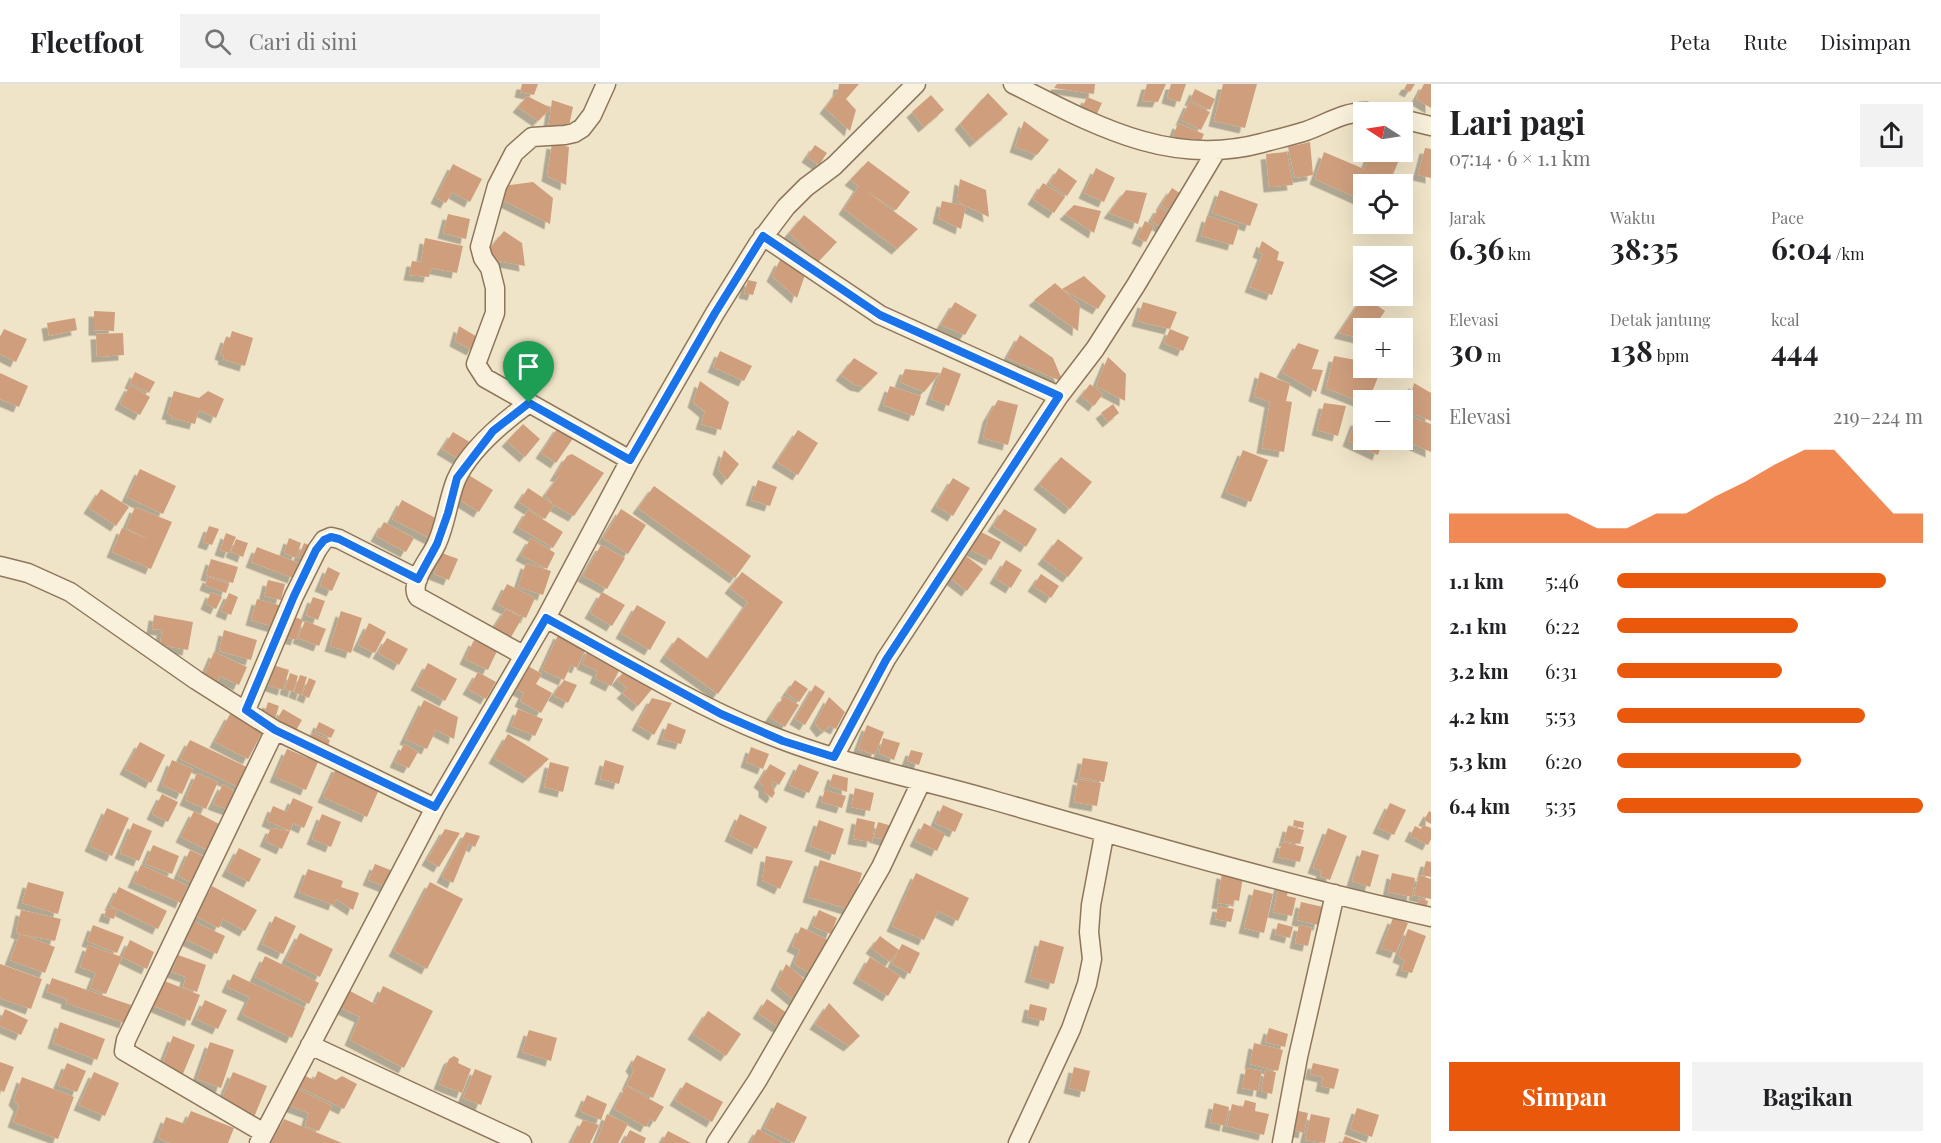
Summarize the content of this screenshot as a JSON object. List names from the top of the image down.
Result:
{
  "north": "left",
  "page": {
    "header": "Fleetfoot",
    "search": "Cari di sini",
    "nav": ["Peta", "Rute", "Disimpan"],
    "heading": ["Lari pagi", "07:14 · 6 × 1.1 km"],
    "map_buttons": ["+", "−"],
    "stats": [
      ["Jarak", "6.36 km"],
      ["Waktu", "38:35"],
      ["Pace", "6:04 /km"],
      ["Elevasi", "30 m"],
      ["Detak jantung", "138 bpm"],
      ["kcal", "444"]
    ],
    "chart": ["Elevasi", "219–224 m"],
    "list": [
      {
        "name": "1.1 km",
        "note": "5:46"
      },
      {
        "name": "2.1 km",
        "note": "6:22"
      },
      {
        "name": "3.2 km",
        "note": "6:31"
      },
      {
        "name": "4.2 km",
        "note": "5:53"
      },
      {
        "name": "5.3 km",
        "note": "6:20"
      },
      {
        "name": "6.4 km",
        "note": "5:35"
      }
    ],
    "buttons": ["Simpan", "Bagikan"]
  }
}
